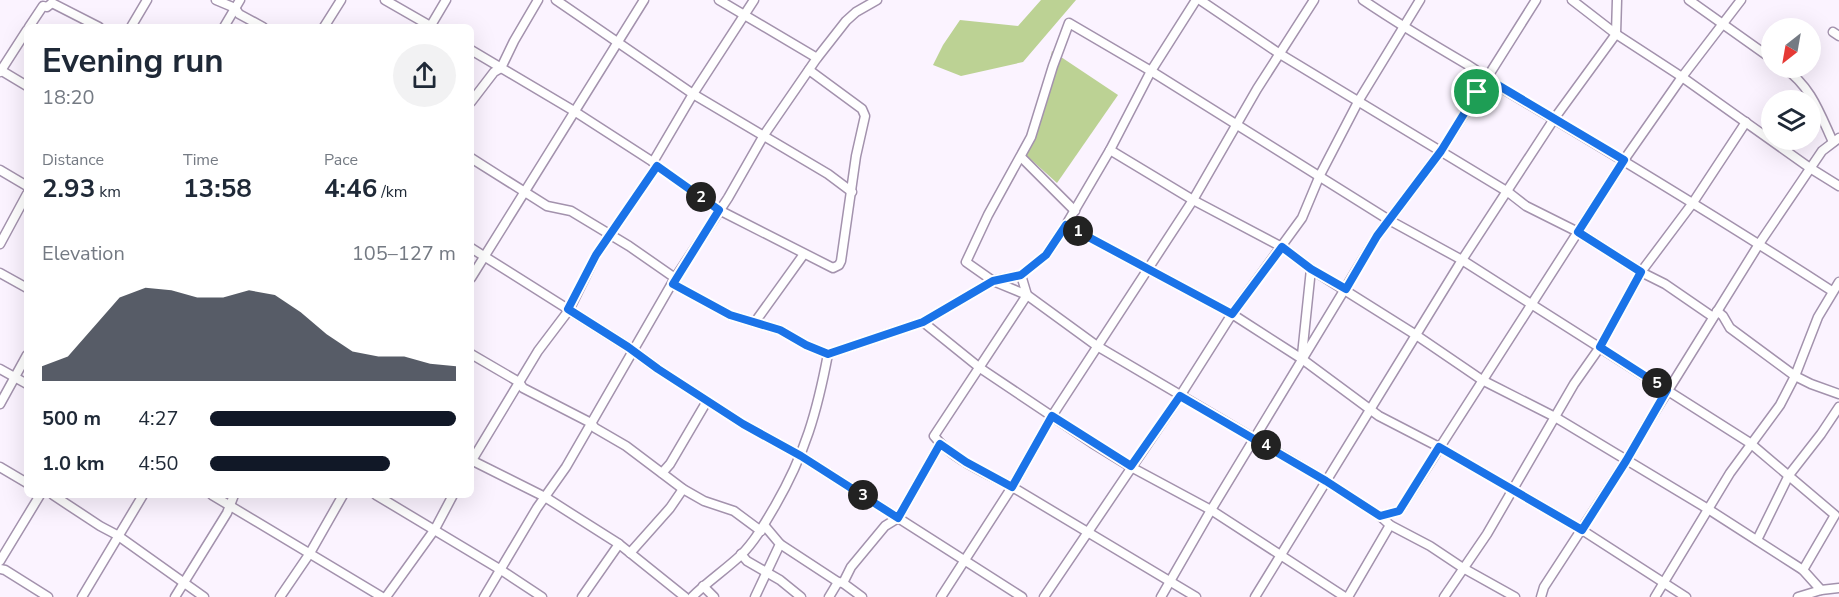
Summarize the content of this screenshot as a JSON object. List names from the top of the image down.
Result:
{
  "north": "bottom left",
  "page": {
    "heading": ["Evening run", "18:20"],
    "stats": [
      ["Distance", "2.93 km"],
      ["Time", "13:58"],
      ["Pace", "4:46 /km"]
    ],
    "pins": [
      "2",
      "1",
      "5",
      "4",
      "3"
    ],
    "chart": ["Elevation", "105–127 m"],
    "list": [
      {
        "name": "500 m",
        "note": "4:27"
      },
      {
        "name": "1.0 km",
        "note": "4:50"
      }
    ]
  }
}
